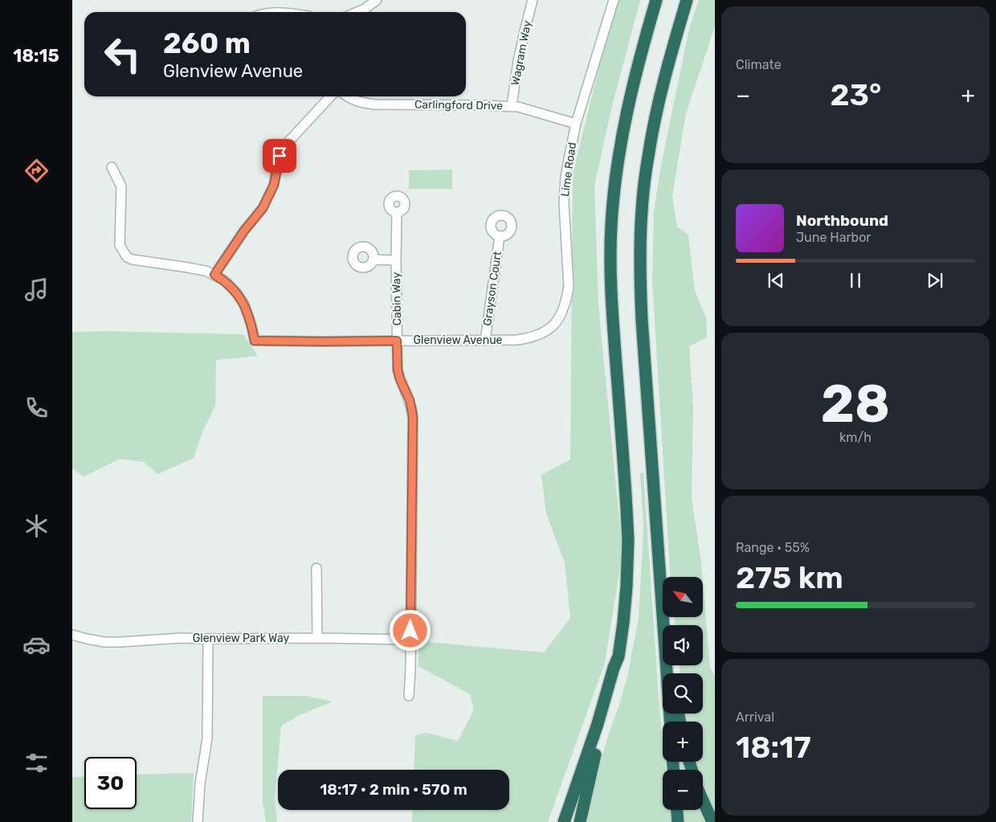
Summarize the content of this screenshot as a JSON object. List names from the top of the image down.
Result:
{
  "streets": {
    "street": [
      "Wagram Way",
      "Carlingford Drive",
      "Lime Road",
      "Grayson Court",
      "Cabin Way",
      "Glenview Avenue",
      "Glenview Park Way"
    ]
  },
  "crossings": [
    ["Wagram Way", "Carlingford Drive"],
    ["Carlingford Drive", "Lime Road"],
    ["Lime Road", "Glenview Avenue"],
    ["Grayson Court", "Glenview Avenue"],
    ["Cabin Way", "Glenview Avenue"],
    ["Cabin Way", "Glenview Park Way"]
  ],
  "north": "top left",
  "page": {
    "tabs": "18:15",
    "tile": [
      "Climate",
      ["28", "km/h"],
      ["Range · 55%", "275 km"],
      ["Arrival", "18:17"]
    ],
    "turn": ["260 m", "Glenview Avenue"],
    "heat": ["−", "23°", "+"],
    "song": ["Northbound", "June Harbor"],
    "map_buttons": ["+", "−"],
    "limit": "30",
    "trip": "18:17 · 2 min · 570 m"
  }
}
